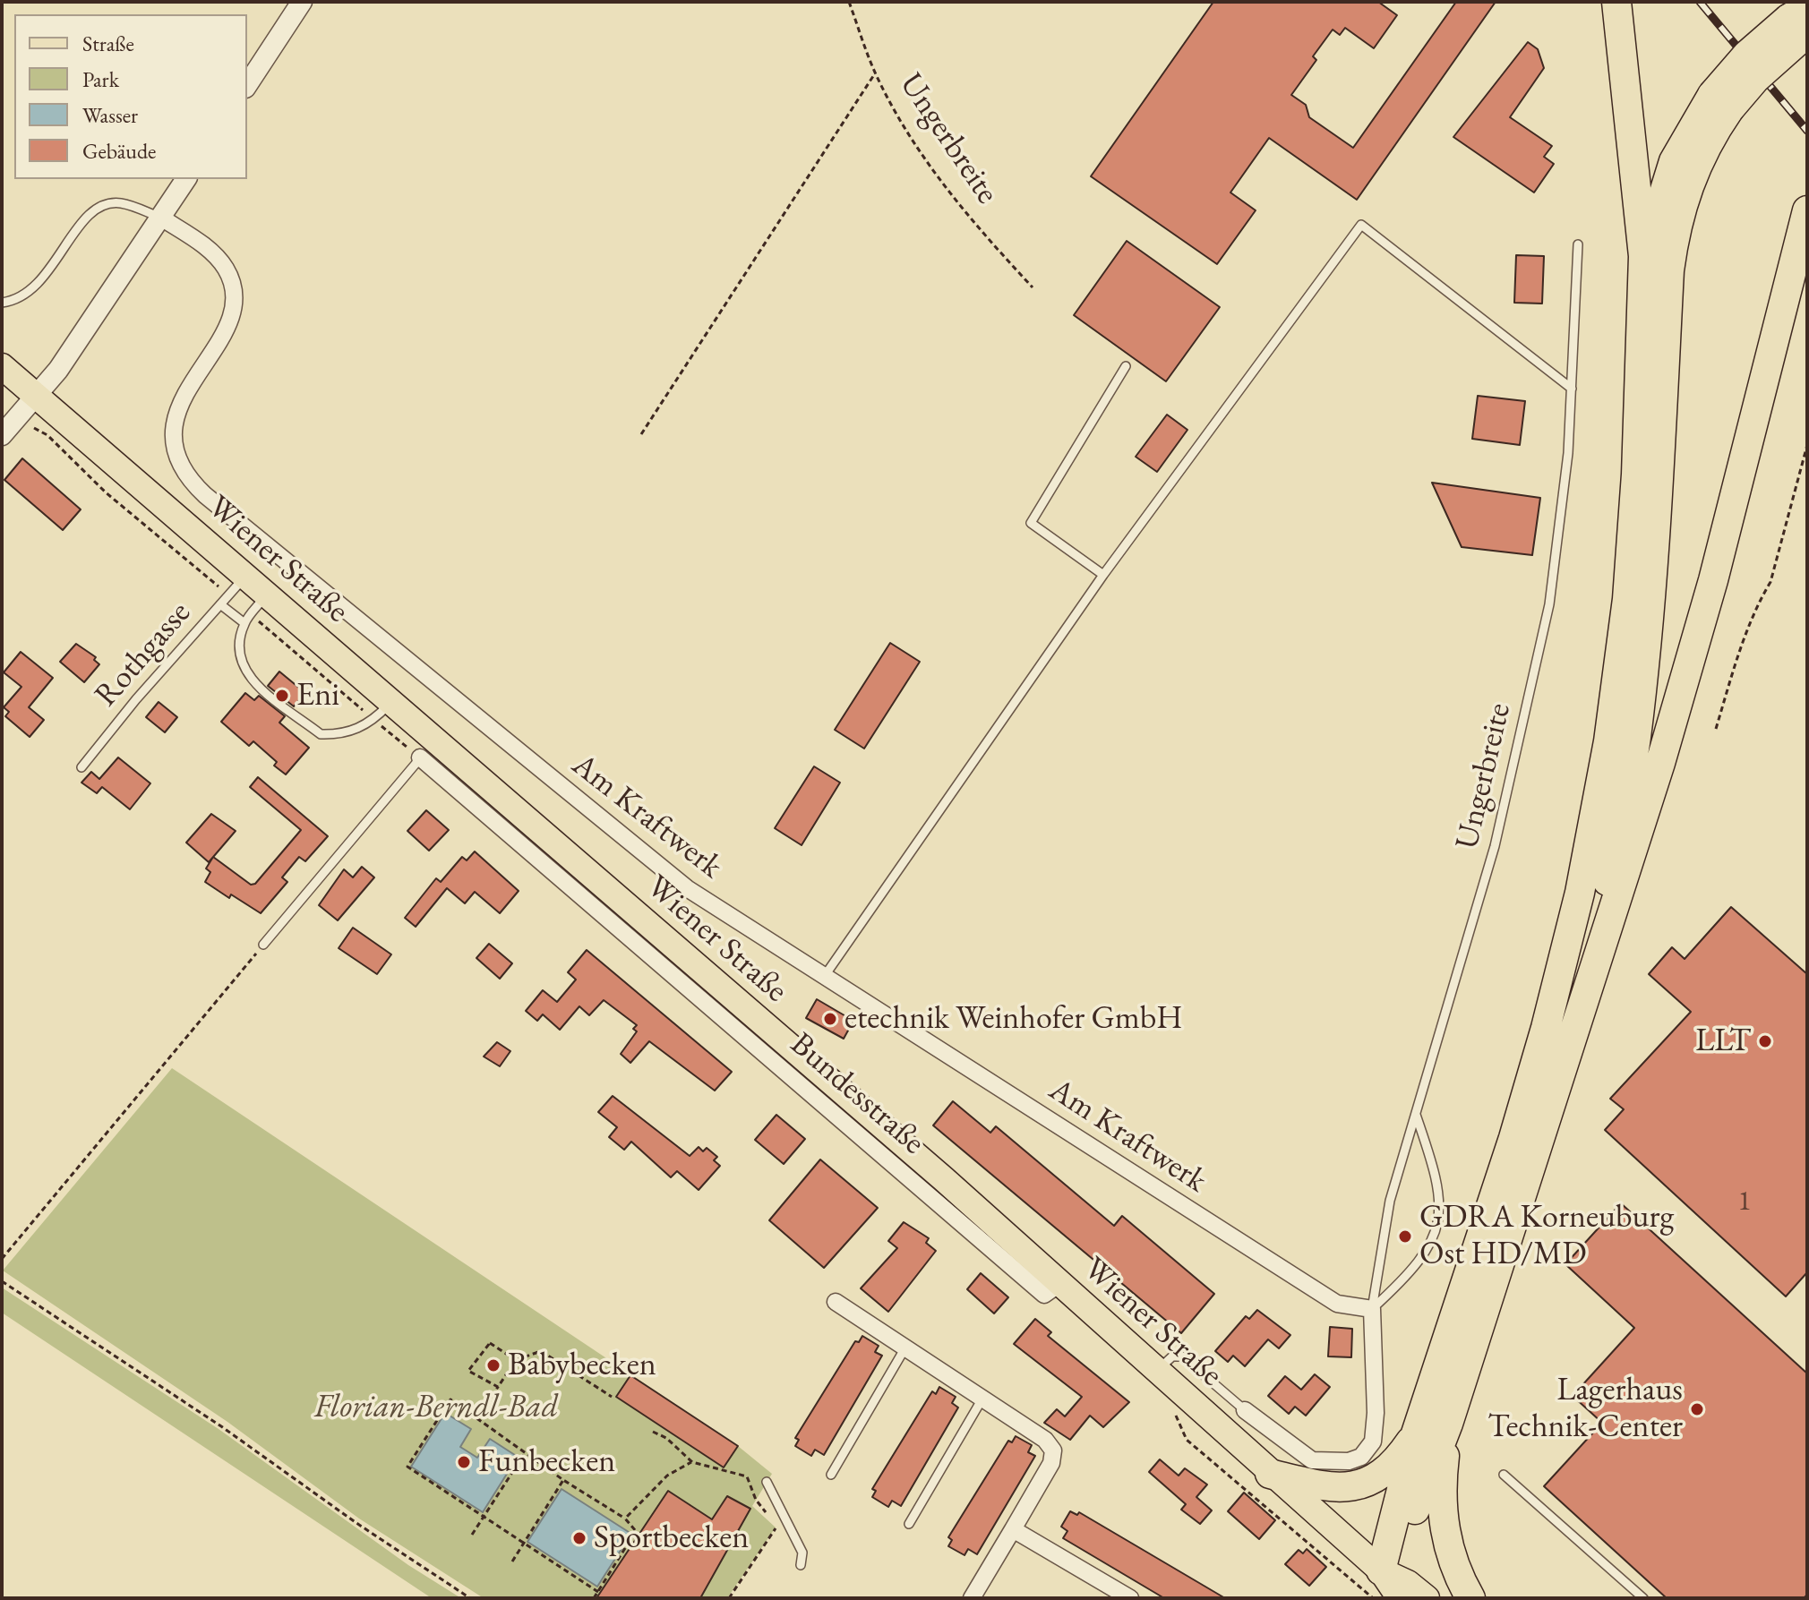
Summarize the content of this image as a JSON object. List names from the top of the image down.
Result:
{
  "streets": {
    "main road": ["Wiener Straße"],
    "street": ["Am Kraftwerk"],
    "lane": ["Ungerbreite", "Rothgasse"]
  },
  "crossings": [
    ["Ungerbreite", "Am Kraftwerk"],
    ["Wiener Straße", "Rothgasse"]
  ],
  "parks": ["Florian-Berndl-Bad"],
  "places": [
    "Eni",
    "etechnik Weinhofer GmbH",
    "LLT",
    "GDRA Korneuburg Ost HD/MD",
    "Babybecken",
    "Lagerhaus Technik-Center",
    "Funbecken",
    "Sportbecken"
  ],
  "house_numbers": ["1"],
  "legend": [
    "Straße",
    "Park",
    "Wasser",
    "Gebäude"
  ]
}
